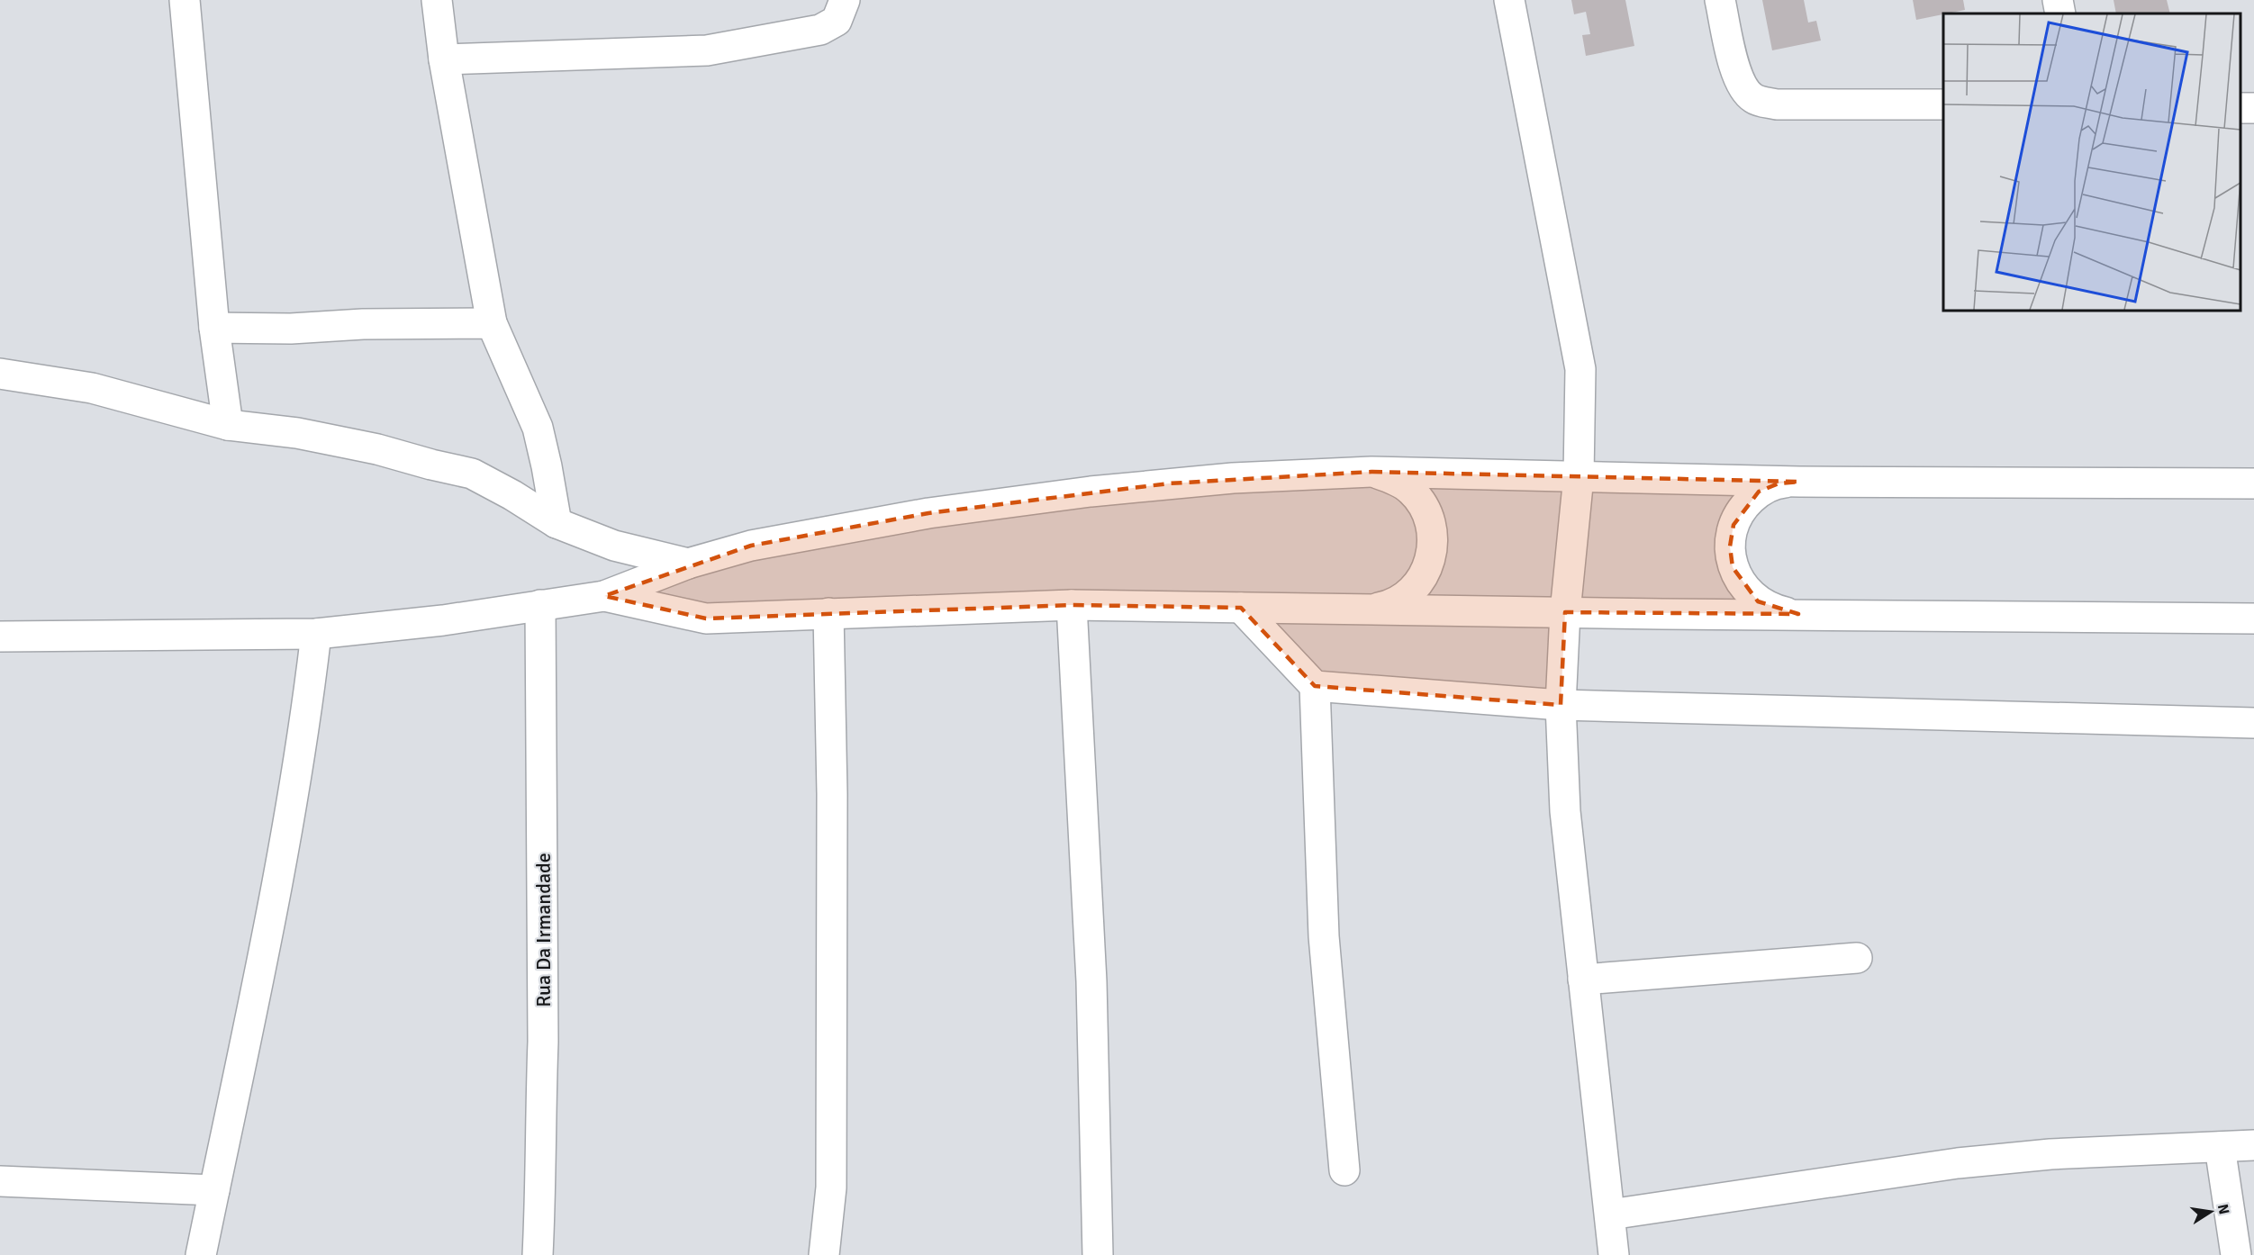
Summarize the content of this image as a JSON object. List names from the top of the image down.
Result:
{
  "streets": {
    "street": ["Rua Da Irmandade"]
  },
  "north": "right"
}
